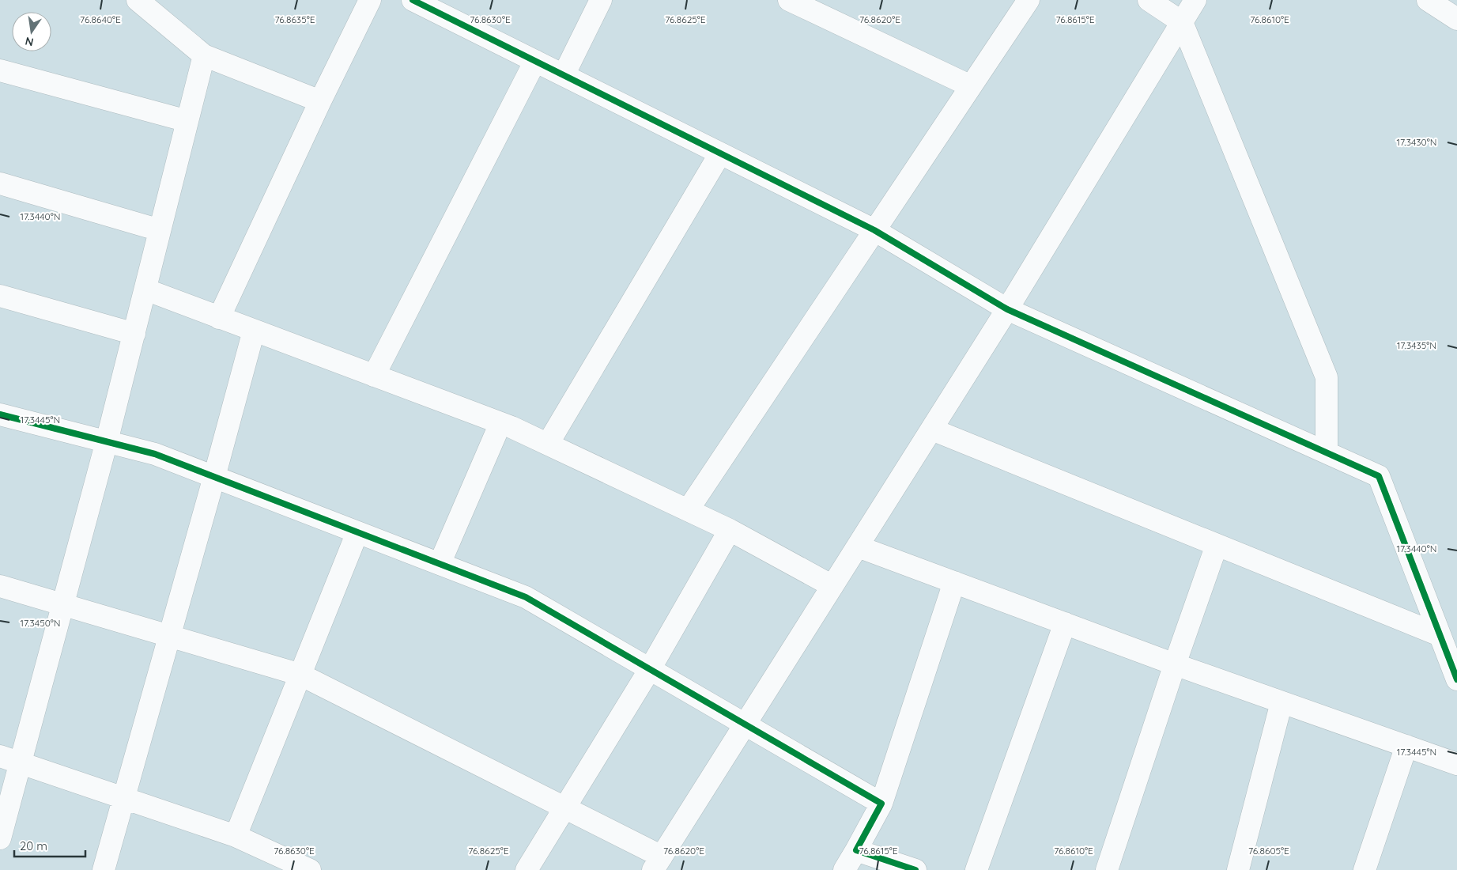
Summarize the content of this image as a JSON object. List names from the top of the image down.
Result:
{
  "scale_bar": "20 m",
  "north": "bottom",
  "coordinates": [
    "76.8640°E",
    "76.8635°E",
    "76.8630°E",
    "76.8625°E",
    "76.8620°E",
    "76.8615°E",
    "76.8610°E",
    "17.3430°N",
    "17.3440°N",
    "17.3435°N",
    "17.3445°N",
    "17.3450°N",
    "76.8605°E"
  ]
}
